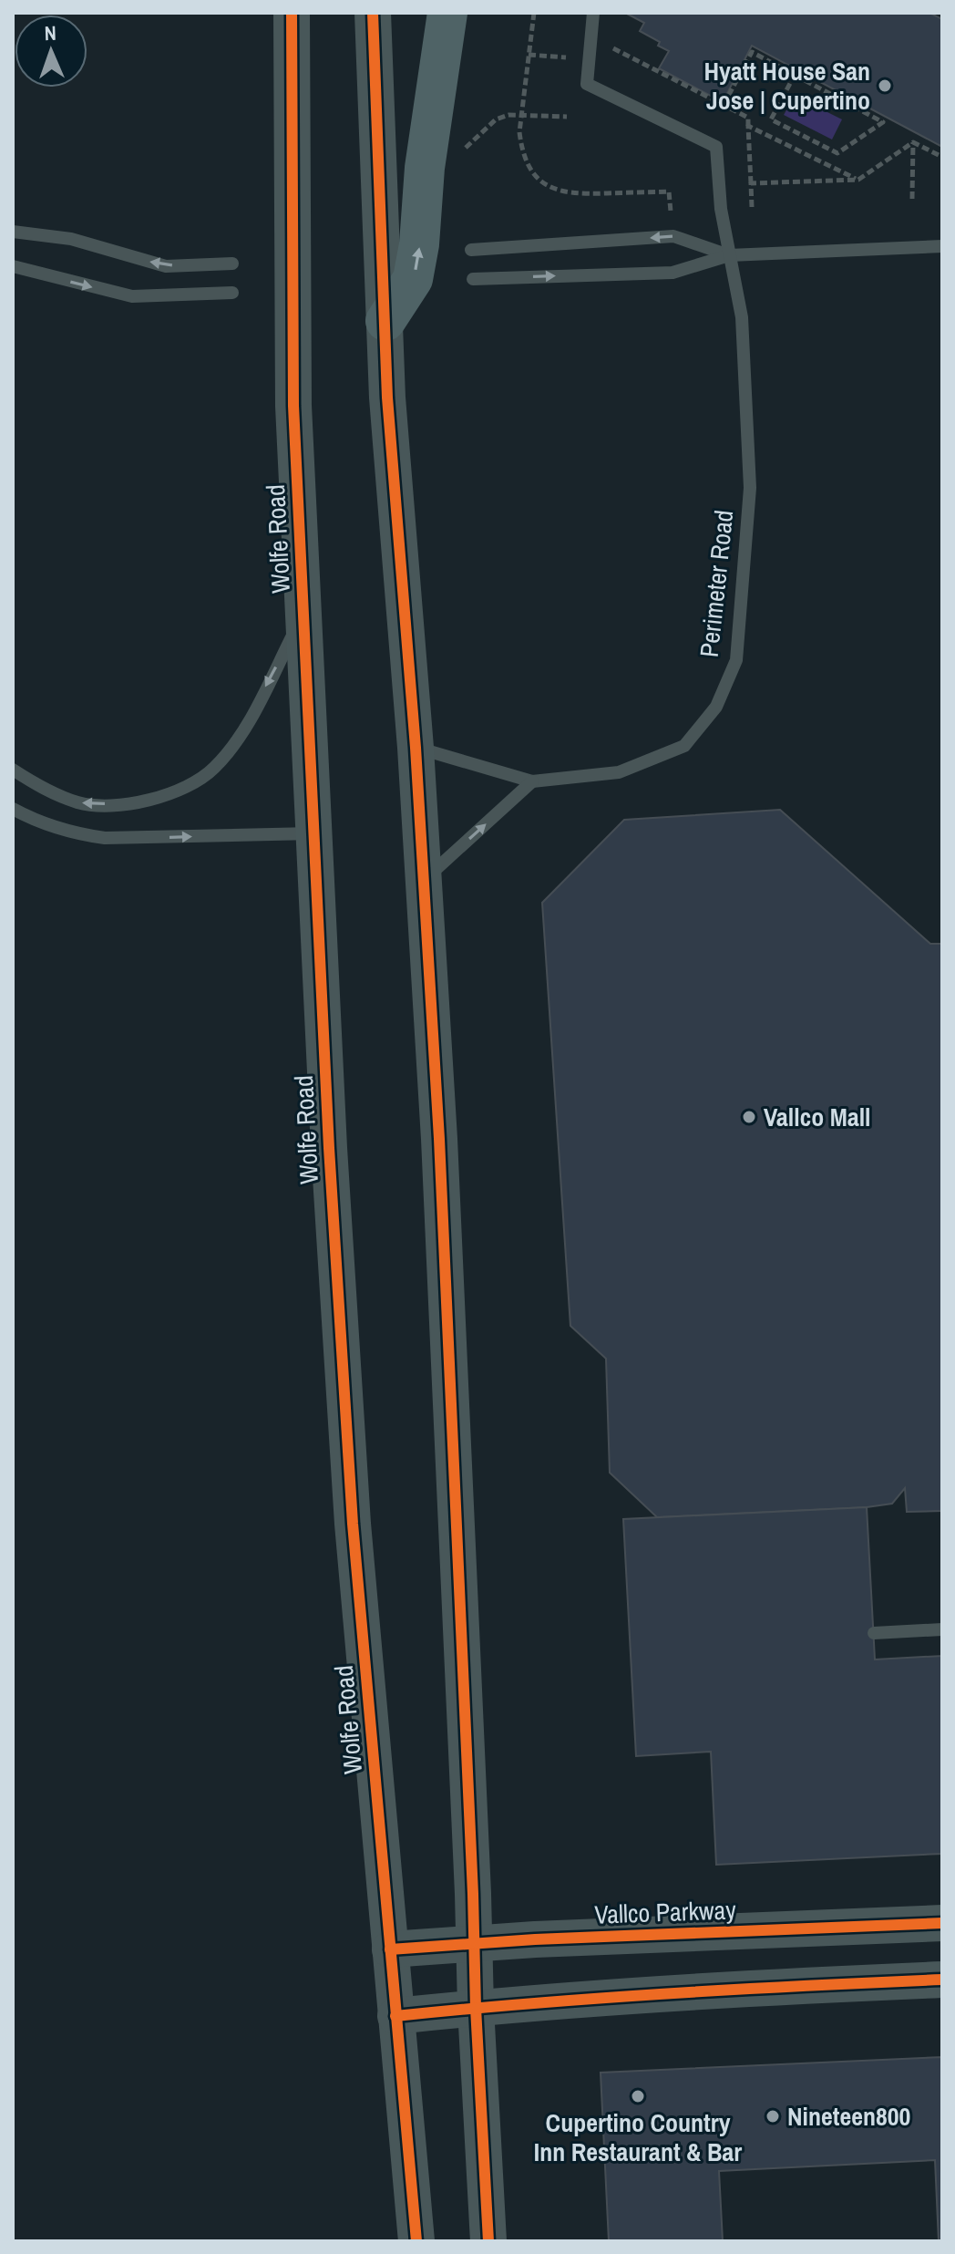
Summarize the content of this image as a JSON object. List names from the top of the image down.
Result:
{
  "streets": {
    "main road": ["Wolfe Road", "Vallco Parkway"],
    "lane": ["Perimeter Road"]
  },
  "crossings": [
    ["Wolfe Road", "Vallco Parkway"]
  ],
  "places": [
    "Hyatt House San Jose | Cupertino",
    "Vallco Mall",
    "Cupertino Country Inn Restaurant & Bar",
    "Nineteen800"
  ],
  "north": "top"
}
